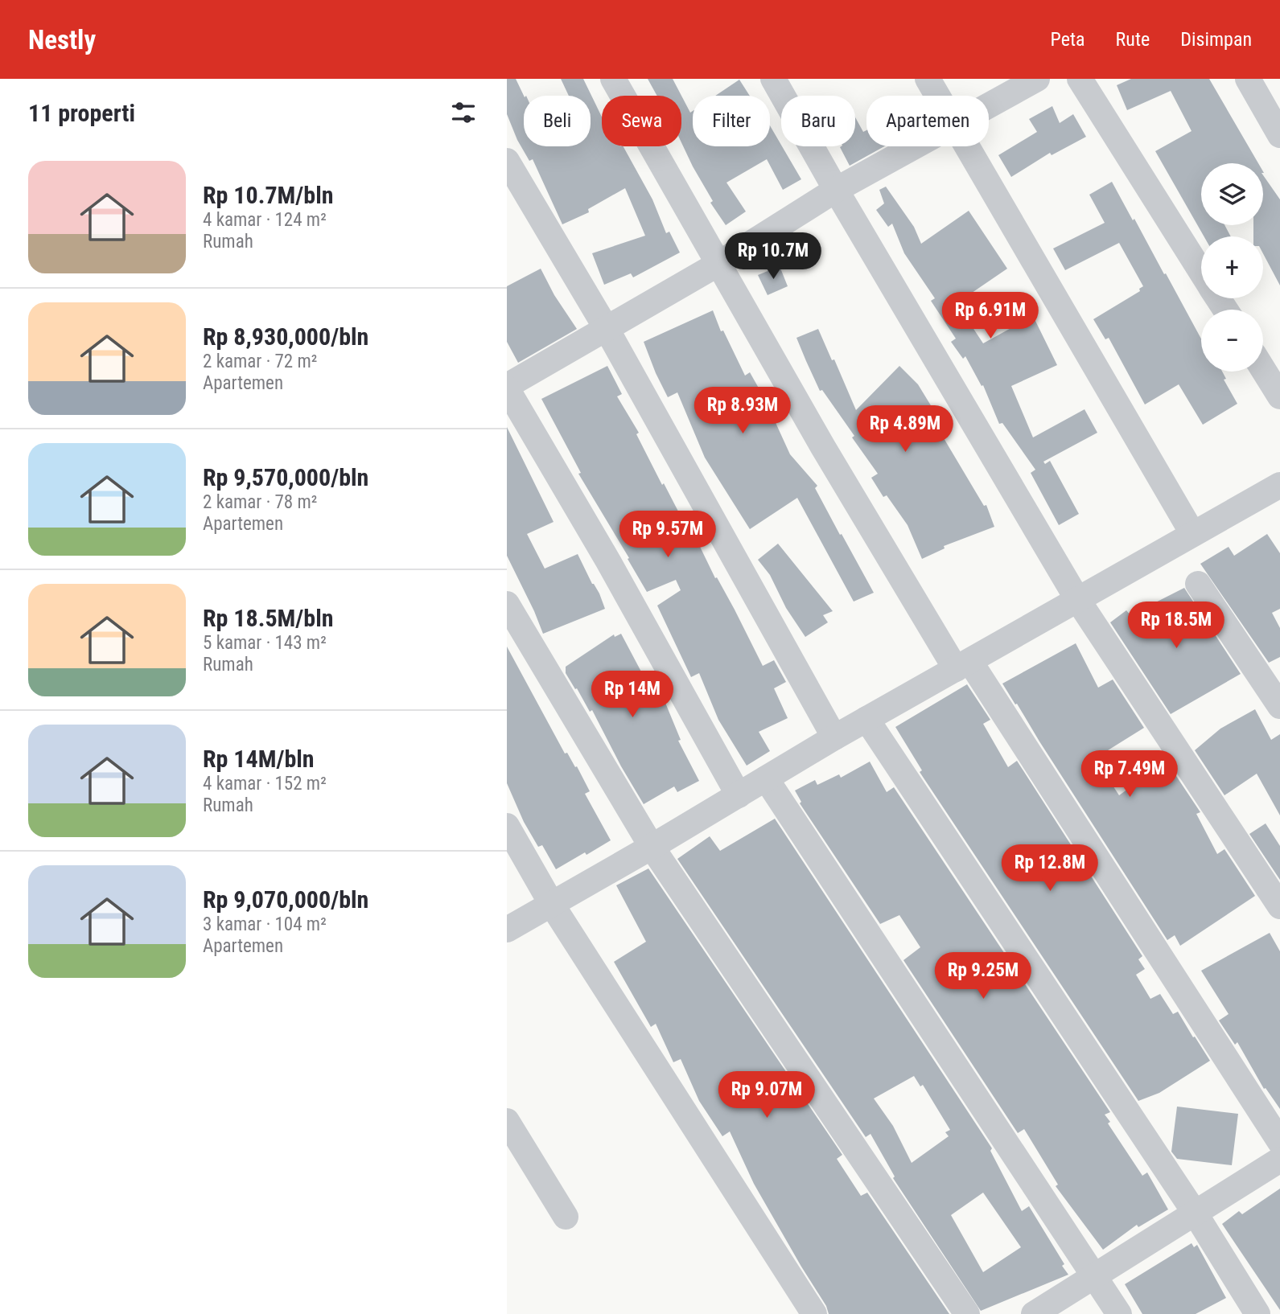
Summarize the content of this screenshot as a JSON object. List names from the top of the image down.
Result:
{
  "page": {
    "header": "Nestly",
    "nav": ["Peta", "Rute", "Disimpan"],
    "heading": "11 properti",
    "chip": [
      "Beli",
      "Sewa",
      "Filter",
      "Baru",
      "Apartemen"
    ],
    "list": [
      {
        "name": "Rp 10.7M/bln",
        "note": "4 kamar · 124 m² · Rumah"
      },
      {
        "name": "Rp 8,930,000/bln",
        "note": "2 kamar · 72 m² · Apartemen"
      },
      {
        "name": "Rp 9,570,000/bln",
        "note": "2 kamar · 78 m² · Apartemen"
      },
      {
        "name": "Rp 18.5M/bln",
        "note": "5 kamar · 143 m² · Rumah"
      },
      {
        "name": "Rp 14M/bln",
        "note": "4 kamar · 152 m² · Rumah"
      },
      {
        "name": "Rp 9,070,000/bln",
        "note": "3 kamar · 104 m² · Apartemen"
      }
    ],
    "map_buttons": ["+", "−"],
    "price": [
      "Rp 10.7M",
      "Rp 6.91M",
      "Rp 8.93M",
      "Rp 4.89M",
      "Rp 9.57M",
      "Rp 18.5M",
      "Rp 14M",
      "Rp 7.49M",
      "Rp 12.8M",
      "Rp 9.25M",
      "Rp 9.07M"
    ]
  }
}
